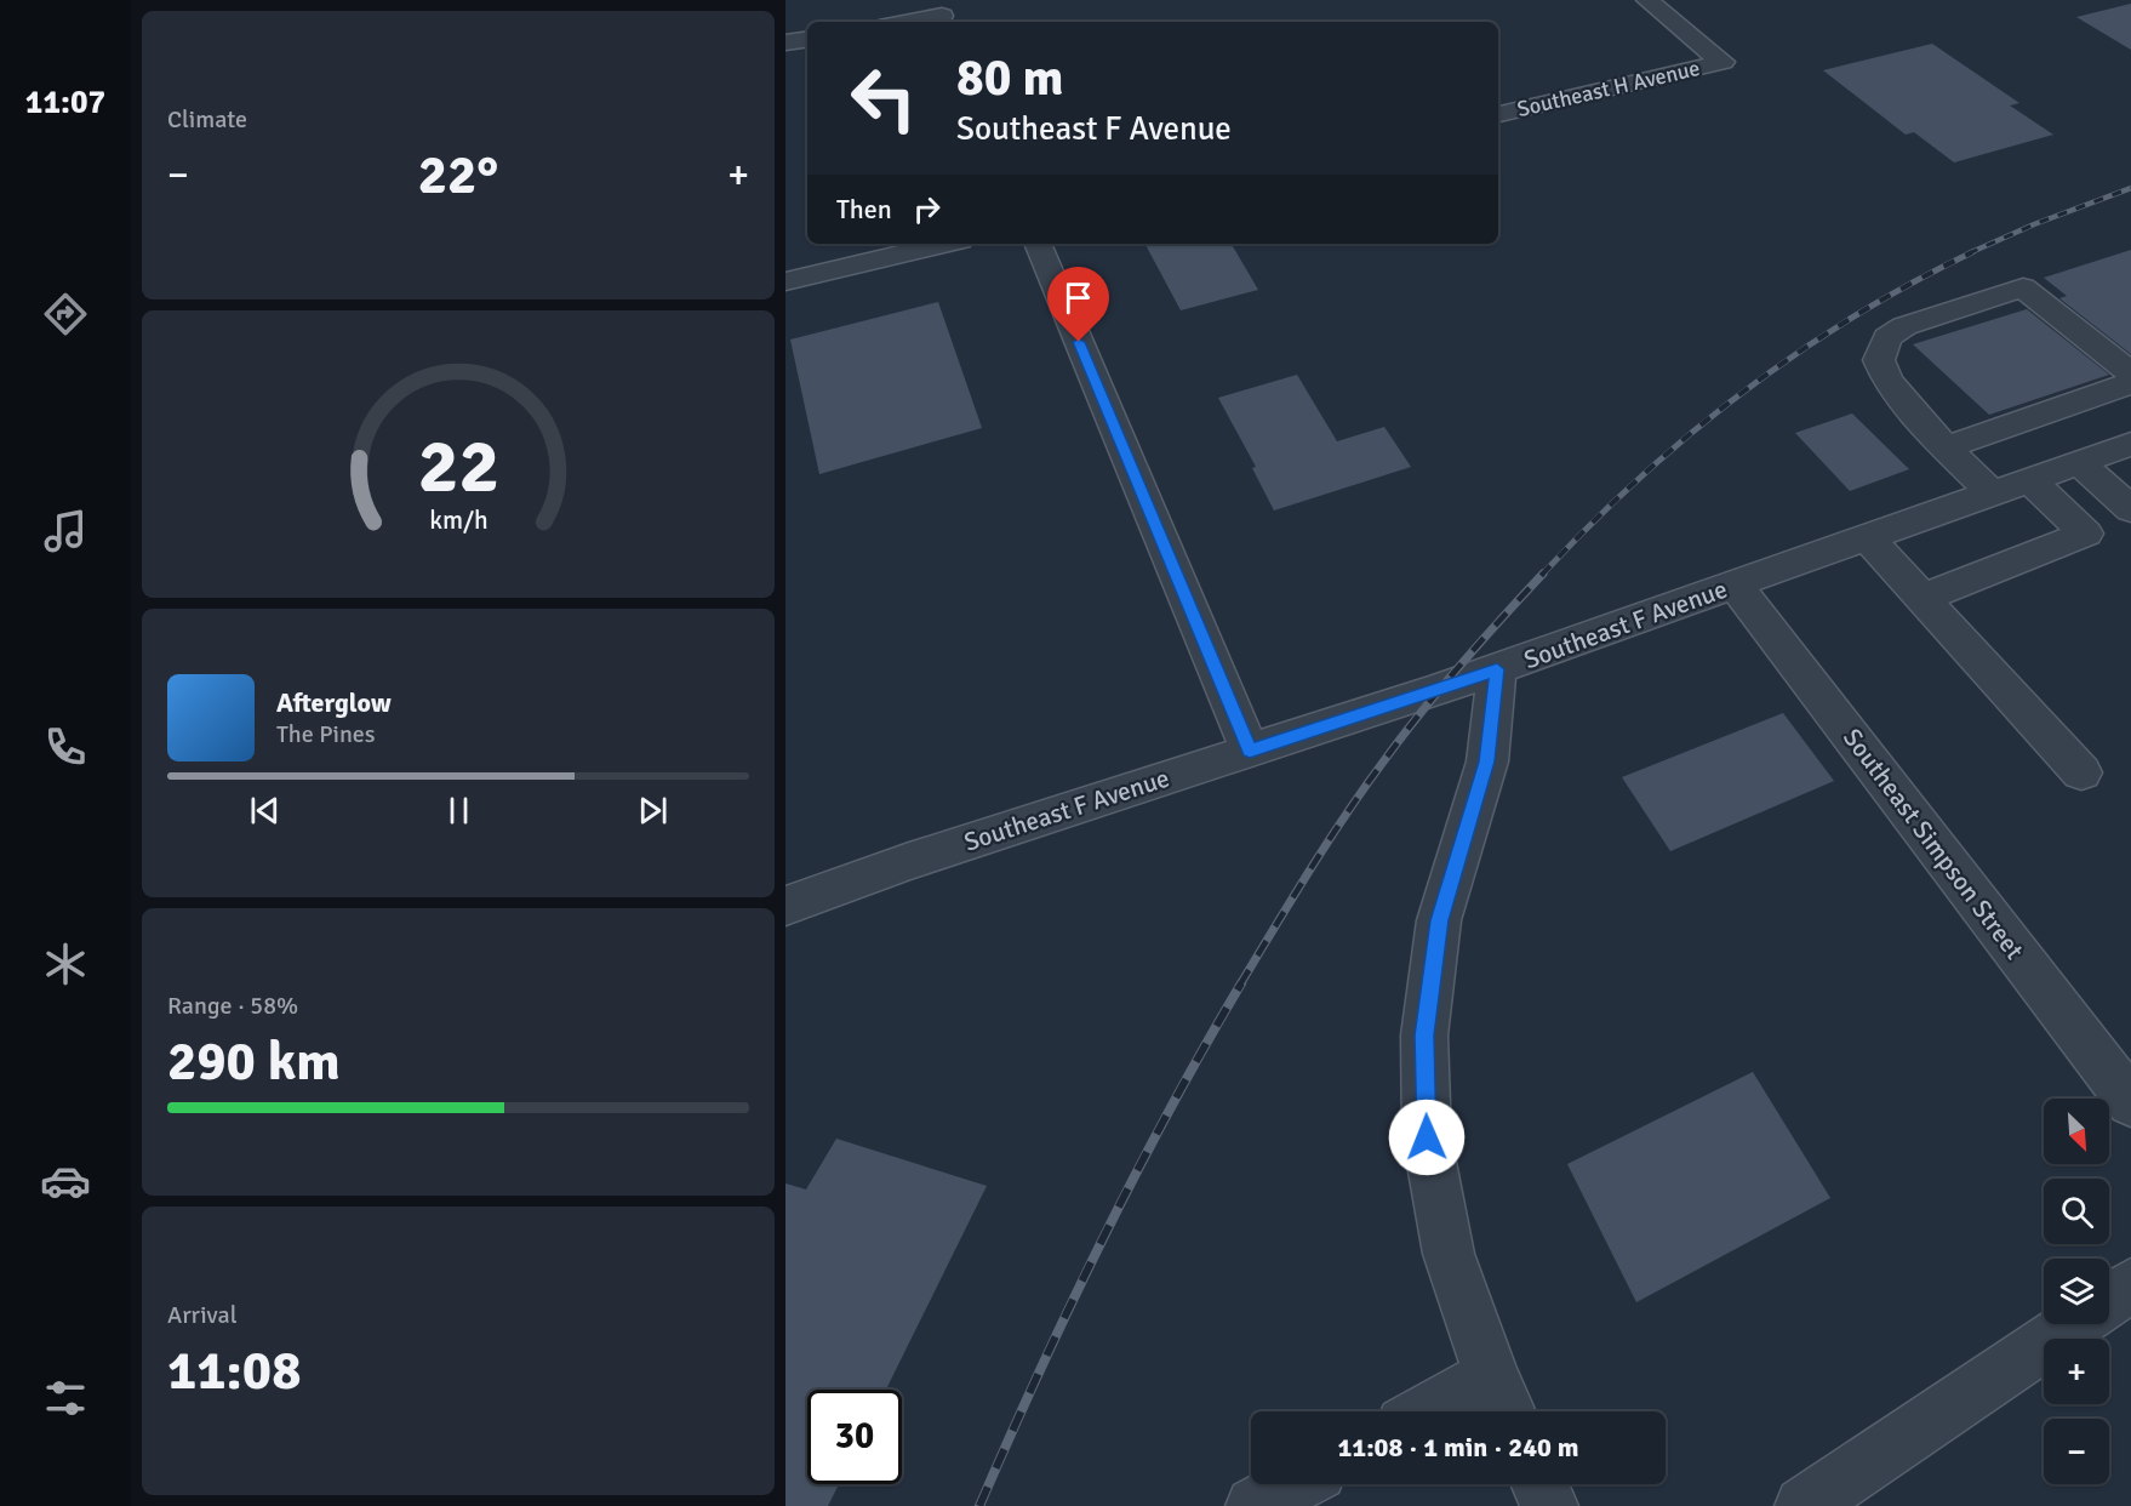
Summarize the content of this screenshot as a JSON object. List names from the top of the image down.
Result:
{
  "streets": {
    "street": ["Southeast H Avenue", "Southeast F Avenue", "Southeast Simpson Street"]
  },
  "crossings": [
    ["Southeast F Avenue", "Southeast Simpson Street"]
  ],
  "north": "bottom right",
  "page": {
    "tabs": "11:07",
    "tile": [
      "Climate",
      ["Range · 58%", "290 km"],
      ["Arrival", "11:08"]
    ],
    "turn": ["80 m", "Southeast F Avenue"],
    "heat": ["−", "22°", "+"],
    "then": "Then",
    "song": ["Afterglow", "The Pines"],
    "map_buttons": ["+", "−"],
    "limit": "30",
    "trip": "11:08 · 1 min · 240 m",
    "gauge": ["22", "km/h"]
  }
}
